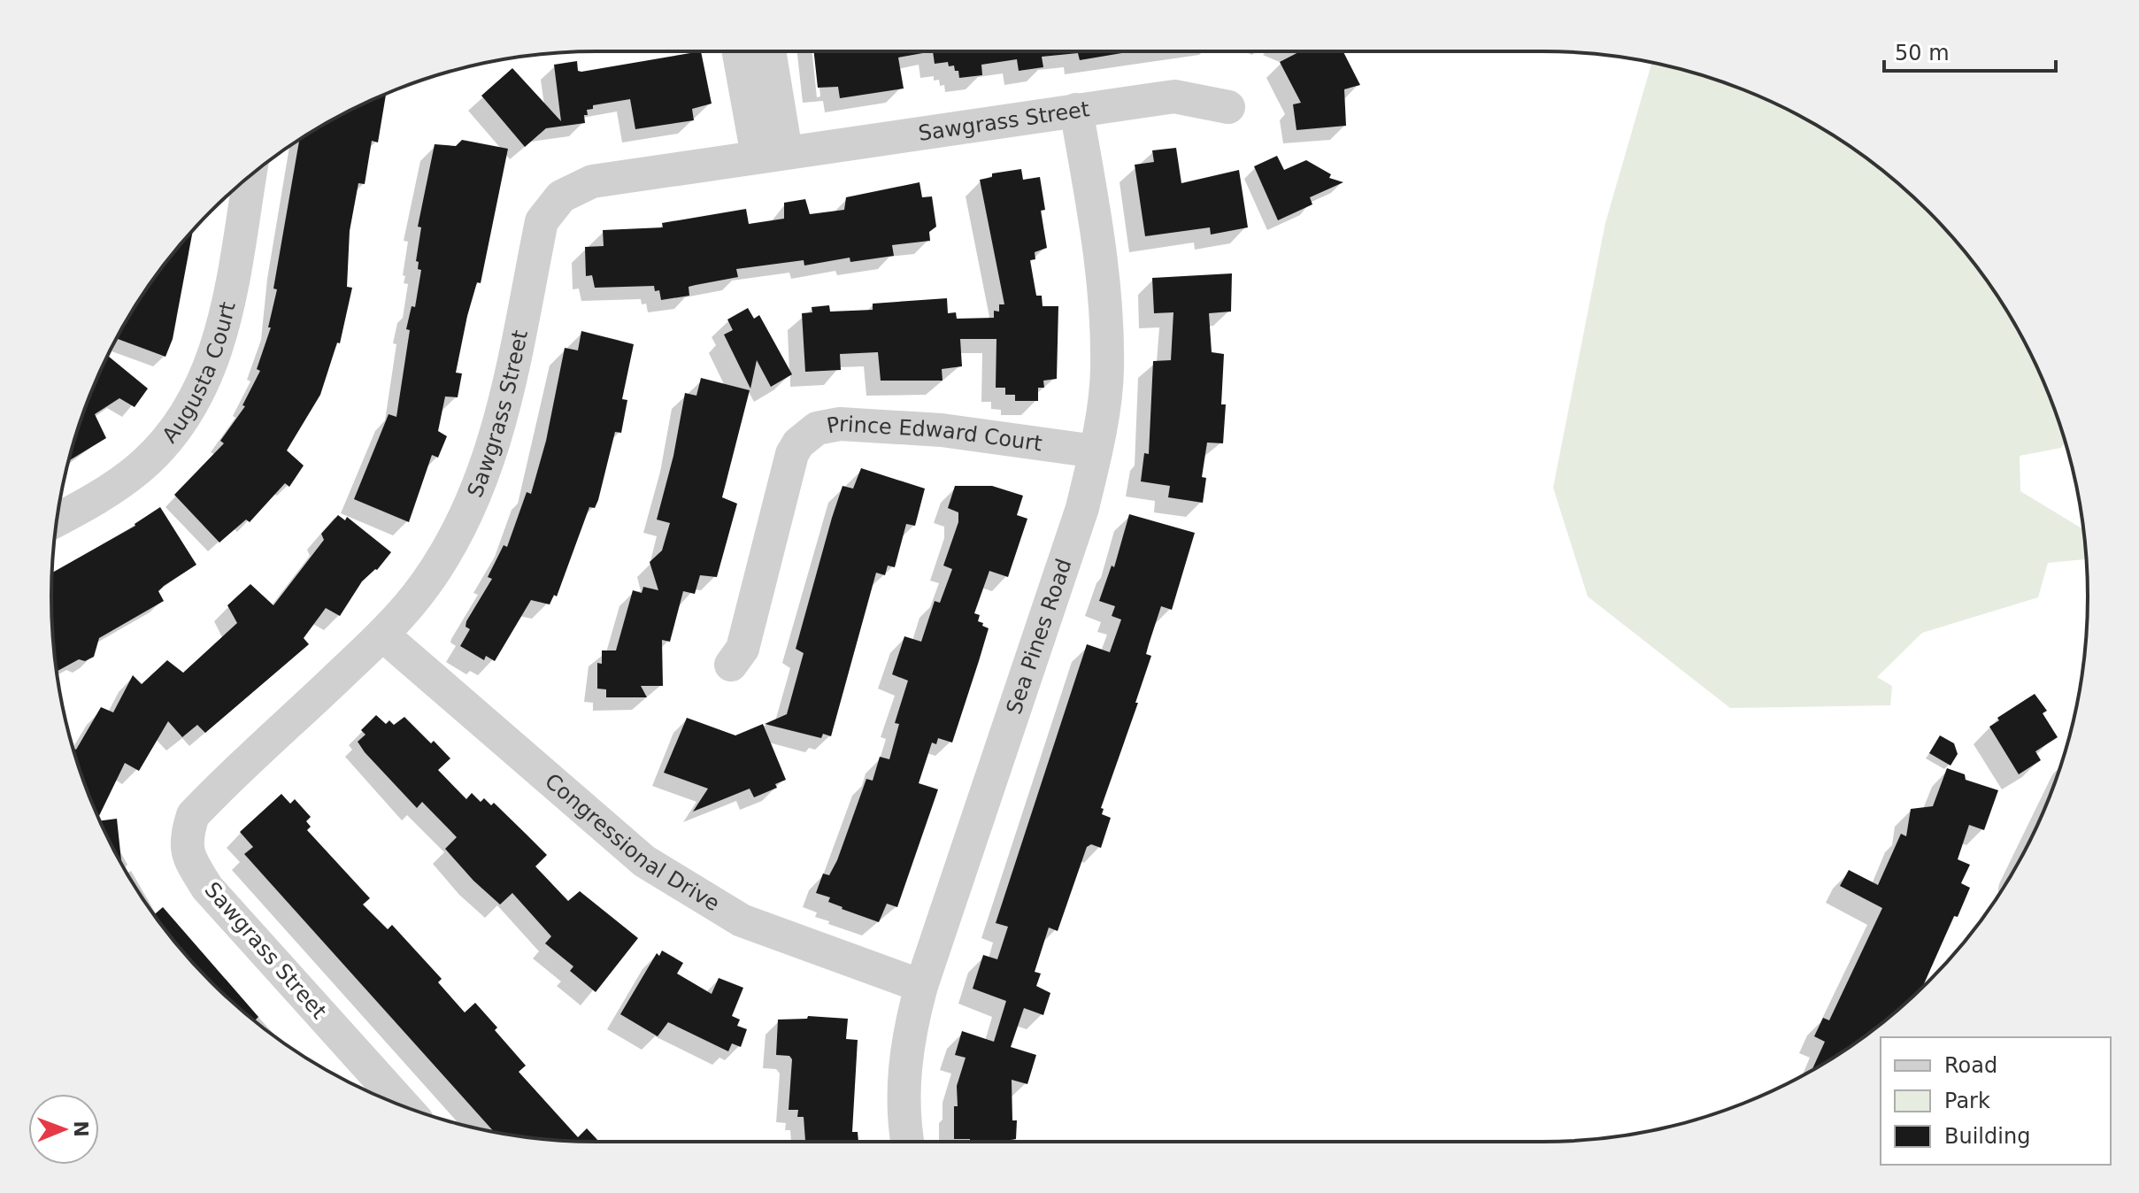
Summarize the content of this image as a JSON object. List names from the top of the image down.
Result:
{
  "streets": {
    "street": [
      "Sawgrass Street",
      "Augusta Court",
      "Prince Edward Court",
      "Sea Pines Road",
      "Congressional Drive"
    ]
  },
  "crossings": [
    ["Sawgrass Street", "Sea Pines Road"],
    ["Sawgrass Street", "Congressional Drive"],
    ["Prince Edward Court", "Sea Pines Road"],
    ["Sea Pines Road", "Congressional Drive"]
  ],
  "legend": ["Road", "Park", "Building"],
  "scale_bar": "50 m",
  "north": "right"
}
